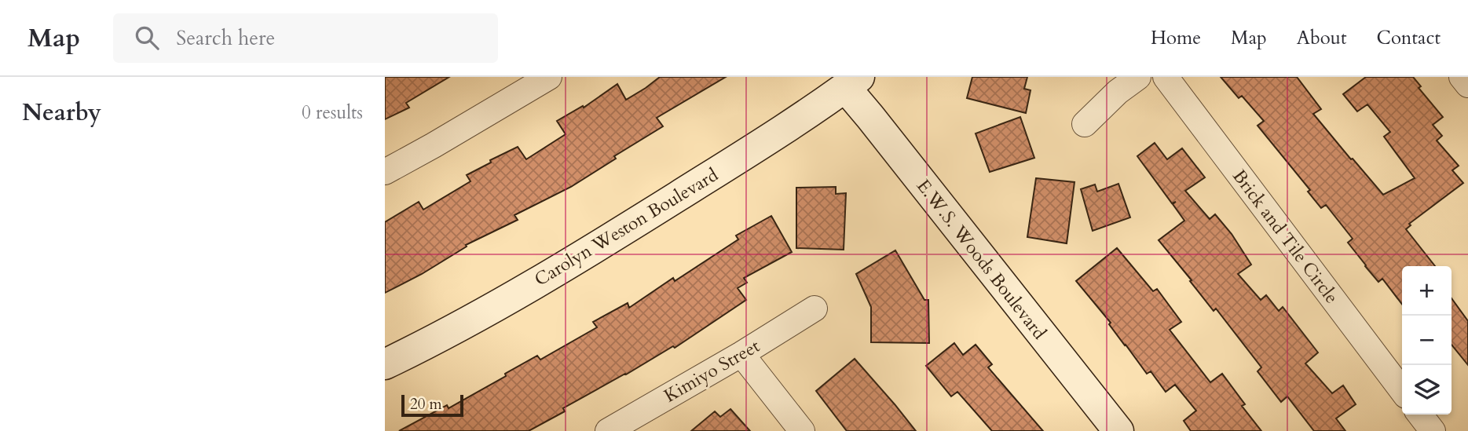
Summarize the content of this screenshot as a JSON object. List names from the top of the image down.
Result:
{
  "streets": {
    "street": [
      "Carolyn Weston Boulevard",
      "Brick and Tile Circle",
      "E.W.S. Woods Boulevard",
      "Kimiyo Street"
    ]
  },
  "crossings": [
    ["Carolyn Weston Boulevard", "E.W.S. Woods Boulevard"]
  ],
  "scale_bar": "20 m",
  "page": {
    "header": "Map",
    "search": "Search here",
    "nav": [
      "Home",
      "Map",
      "About",
      "Contact"
    ],
    "heading": ["Nearby", "0 results"],
    "map_buttons": ["+", "−"],
    "scale": "20 m"
  }
}
